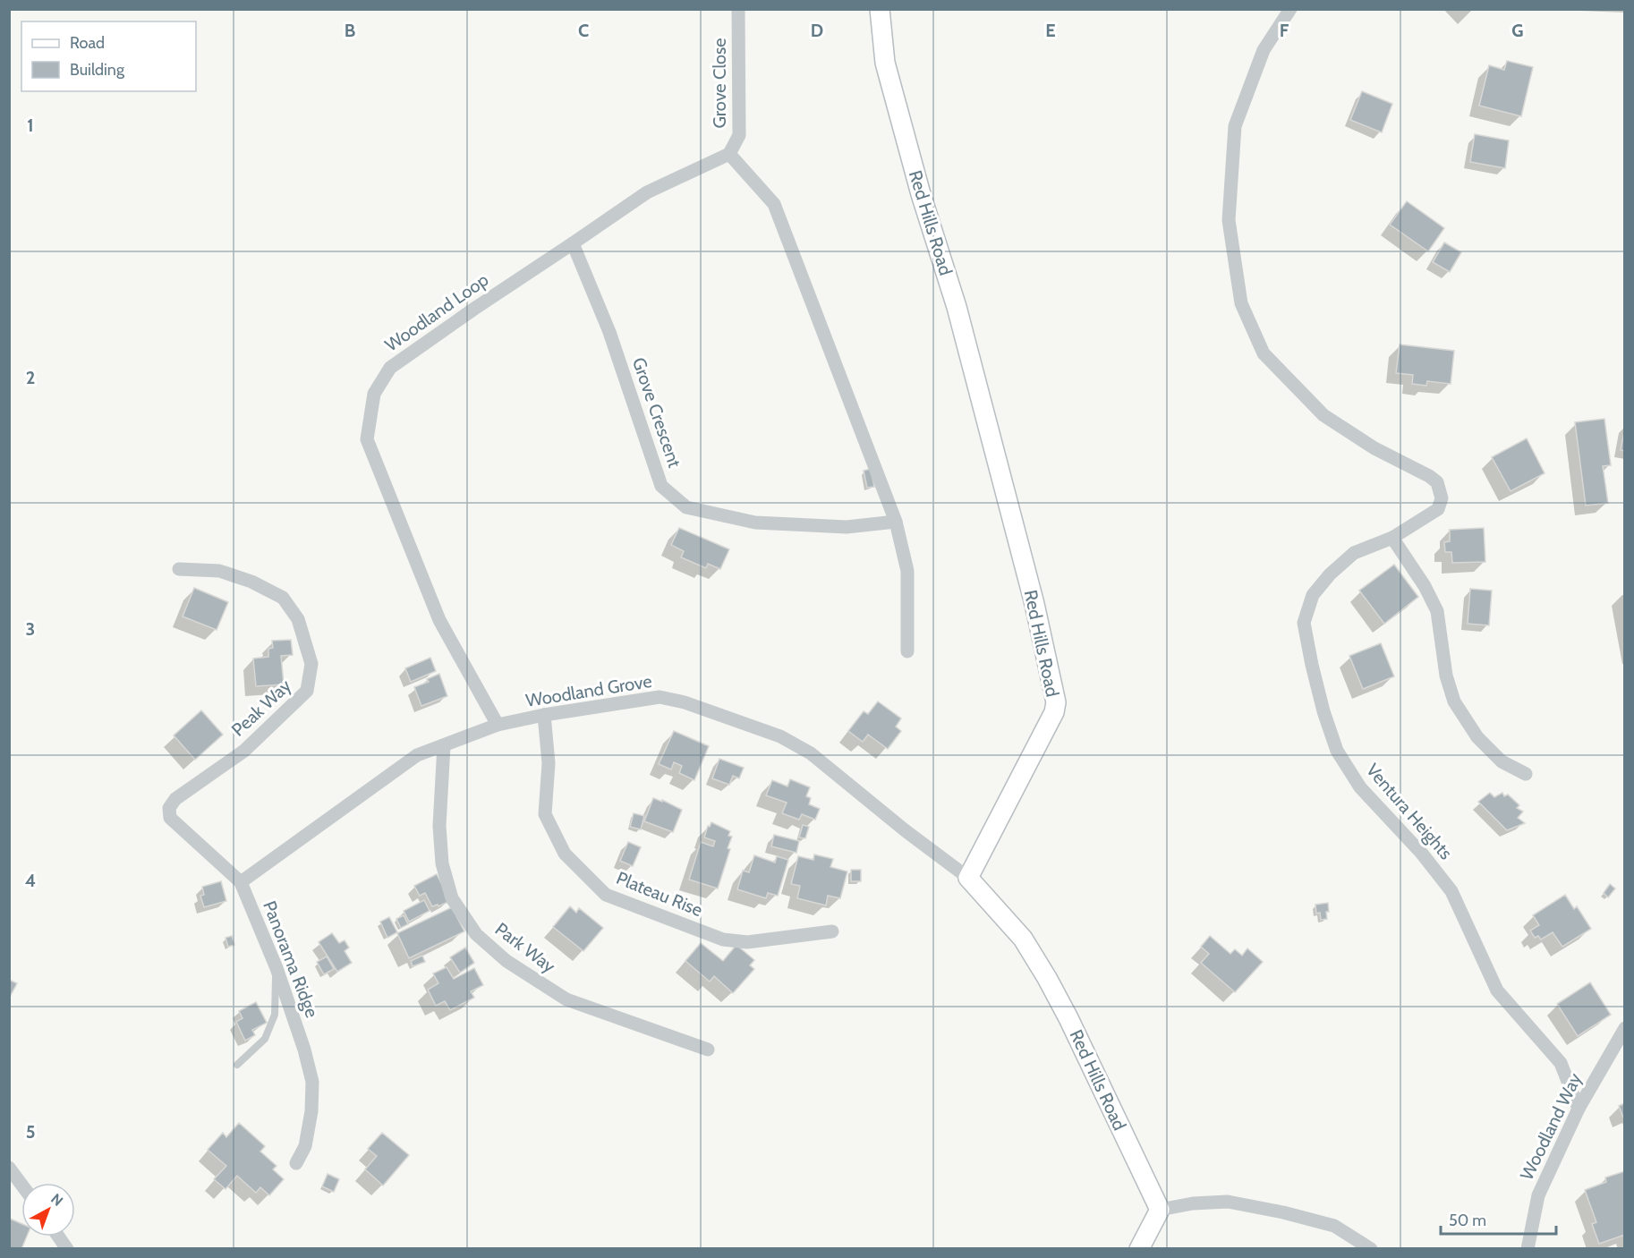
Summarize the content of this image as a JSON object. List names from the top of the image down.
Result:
{
  "streets": {
    "main road": ["Red Hills Road"],
    "street": [
      "Grove Close",
      "Woodland Loop",
      "Grove Crescent",
      "Woodland Grove",
      "Peak Way",
      "Ventura Heights",
      "Plateau Rise",
      "Park Way",
      "Panorama Ridge",
      "Woodland Way"
    ]
  },
  "crossings": [
    ["Grove Close", "Woodland Loop"],
    ["Red Hills Road", "Woodland Grove"],
    ["Woodland Loop", "Grove Crescent"],
    ["Woodland Loop", "Woodland Grove"],
    ["Woodland Grove", "Plateau Rise"],
    ["Woodland Grove", "Park Way"],
    ["Woodland Grove", "Panorama Ridge"],
    ["Peak Way", "Panorama Ridge"],
    ["Ventura Heights", "Woodland Way"]
  ],
  "legend": ["Road", "Building"],
  "scale_bar": "50 m",
  "north": "top right",
  "grid": {
    "columns": [
      "B",
      "C",
      "D",
      "E",
      "F",
      "G"
    ],
    "rows": [
      "1",
      "2",
      "3",
      "4",
      "5"
    ]
  }
}
